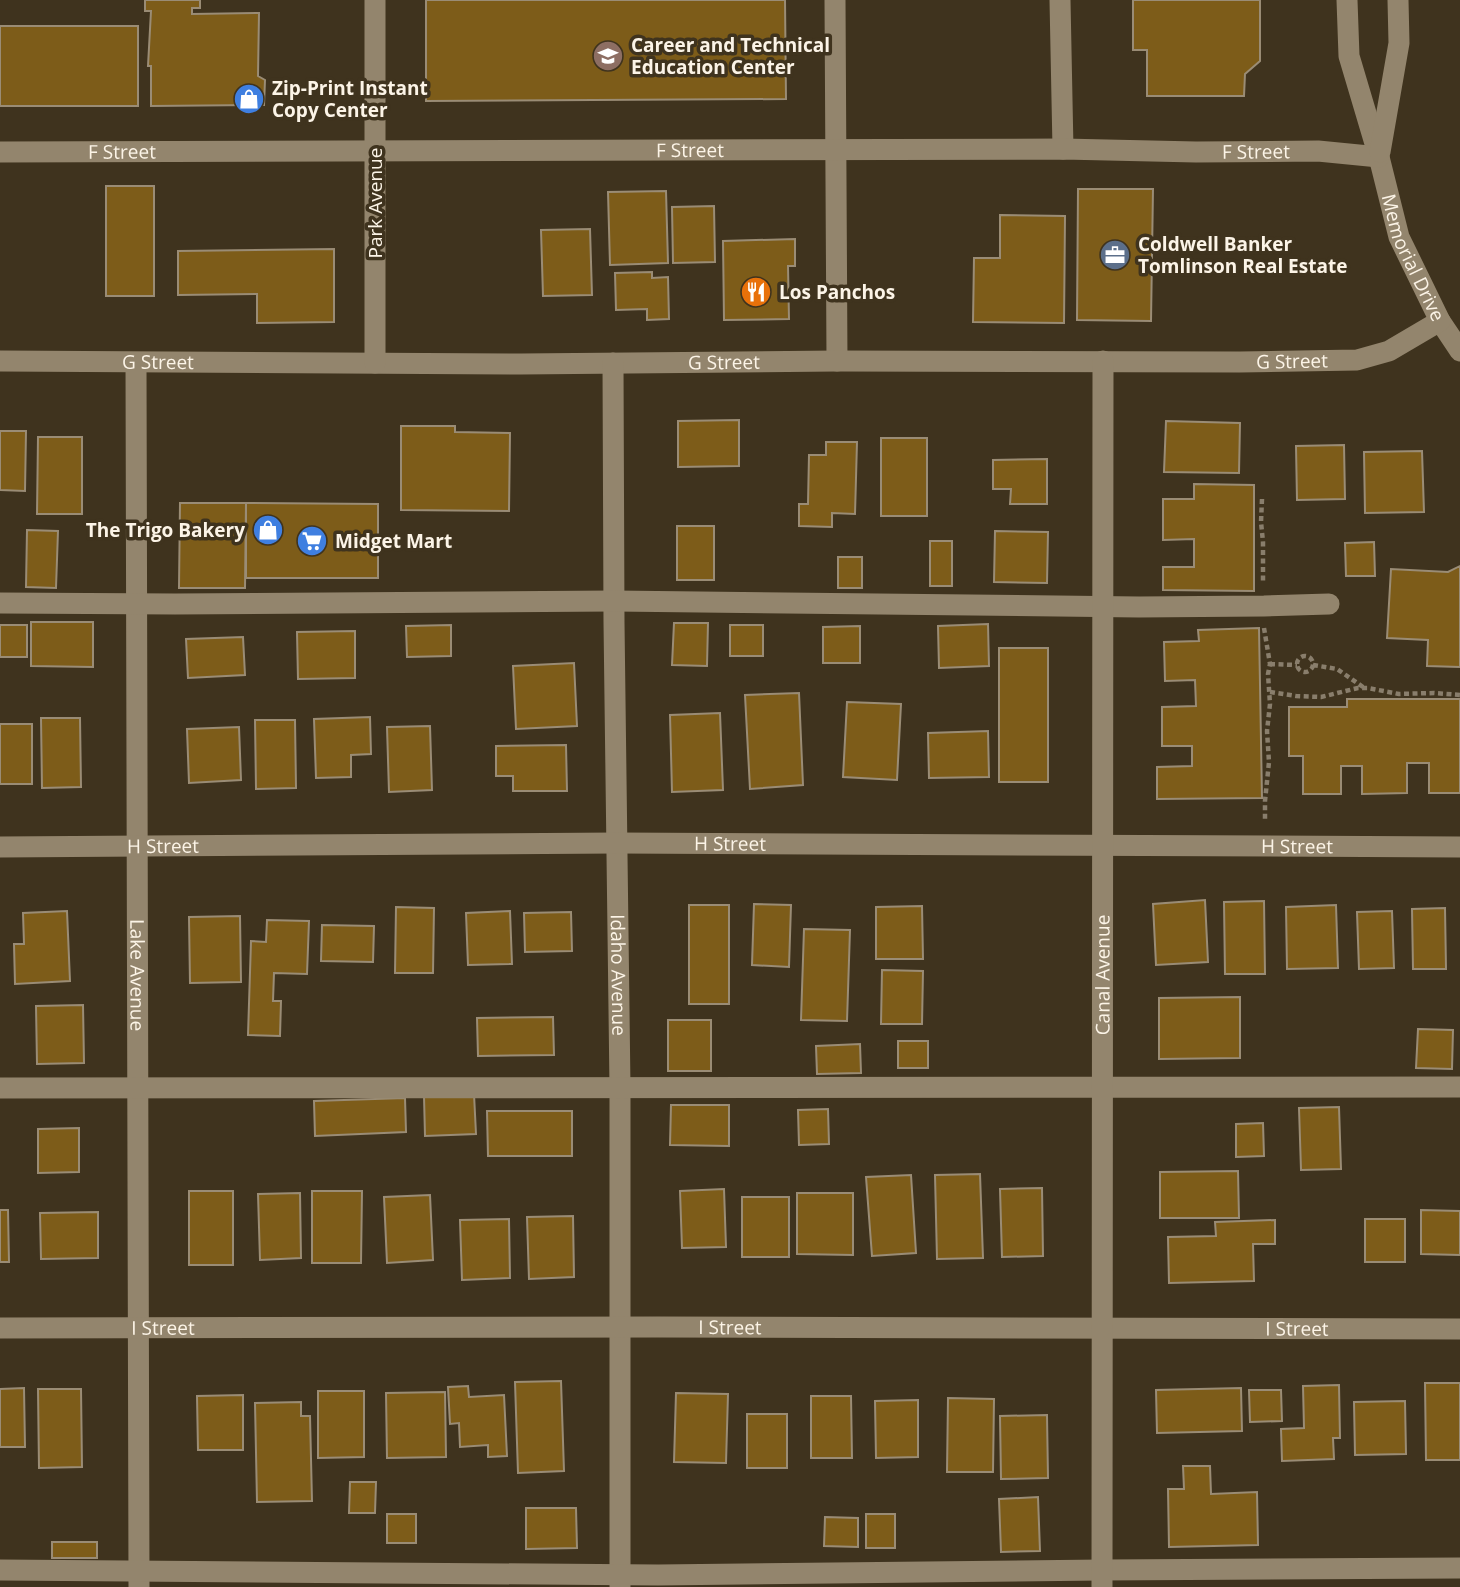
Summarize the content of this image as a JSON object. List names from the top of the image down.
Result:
{
  "streets": {
    "street": [
      "F Street",
      "Park Avenue",
      "Memorial Drive",
      "G Street",
      "H Street",
      "Canal Avenue",
      "Lake Avenue",
      "Idaho Avenue",
      "I Street"
    ]
  },
  "crossings": [
    ["F Street", "Park Avenue"],
    ["F Street", "Memorial Drive"],
    ["Park Avenue", "G Street"],
    ["Memorial Drive", "G Street"],
    ["G Street", "Canal Avenue"],
    ["G Street", "Lake Avenue"],
    ["G Street", "Idaho Avenue"],
    ["H Street", "Canal Avenue"],
    ["H Street", "Lake Avenue"],
    ["H Street", "Idaho Avenue"],
    ["Canal Avenue", "I Street"],
    ["Lake Avenue", "I Street"],
    ["Idaho Avenue", "I Street"]
  ],
  "places": {
    "school or university": ["Career and Technical Education Center"],
    "shop": ["Zip-Print Instant Copy Center", "The Trigo Bakery"],
    "office": ["Coldwell Banker Tomlinson Real Estate"],
    "restaurant": ["Los Panchos"],
    "supermarket": ["Midget Mart"]
  }
}
